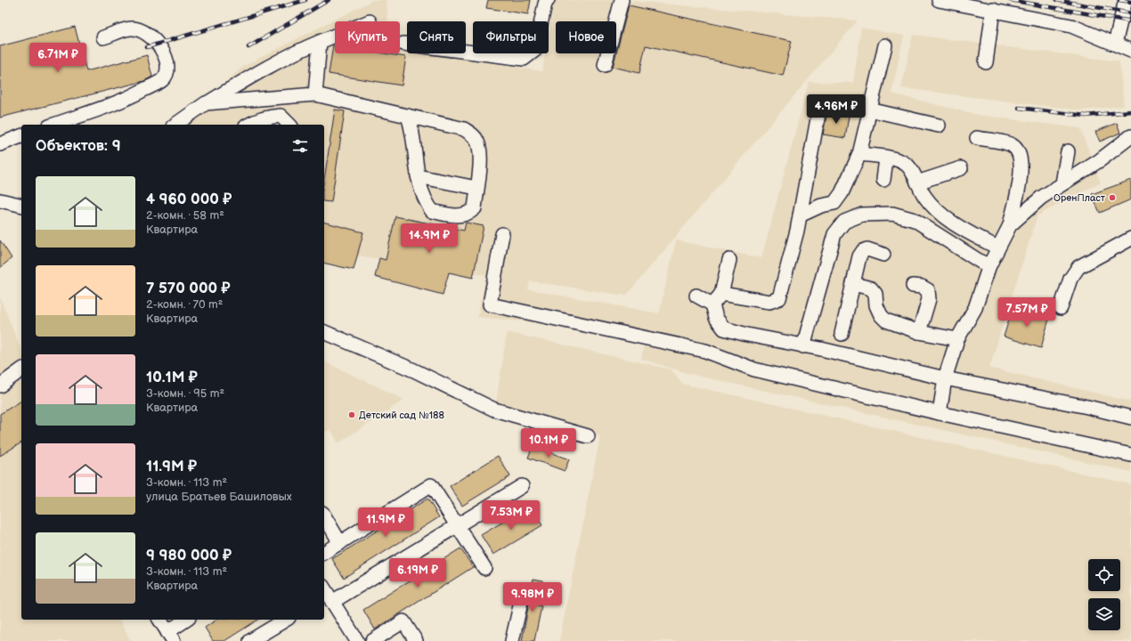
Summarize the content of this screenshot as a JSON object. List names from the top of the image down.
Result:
{
  "places": ["ОренПласт", "Детский сад №188"],
  "page": {
    "chip": [
      "Купить",
      "Снять",
      "Фильтры",
      "Новое"
    ],
    "price": [
      "6.71M ₽",
      "4.96M ₽",
      "14.9M ₽",
      "7.57M ₽",
      "10.1M ₽",
      "7.53M ₽",
      "11.9M ₽",
      "6.19M ₽",
      "9.98M ₽"
    ],
    "heading": "Объектов: 9",
    "list": [
      {
        "name": "4 960 000 ₽",
        "note": "2-комн. · 58 m² · Квартира"
      },
      {
        "name": "7 570 000 ₽",
        "note": "2-комн. · 70 m² · Квартира"
      },
      {
        "name": "10.1M ₽",
        "note": "3-комн. · 95 m² · Квартира"
      },
      {
        "name": "11.9M ₽",
        "note": "3-комн. · 113 m² · улица Братьев Башиловых"
      },
      {
        "name": "9 980 000 ₽",
        "note": "3-комн. · 113 m² · Квартира"
      }
    ]
  }
}
